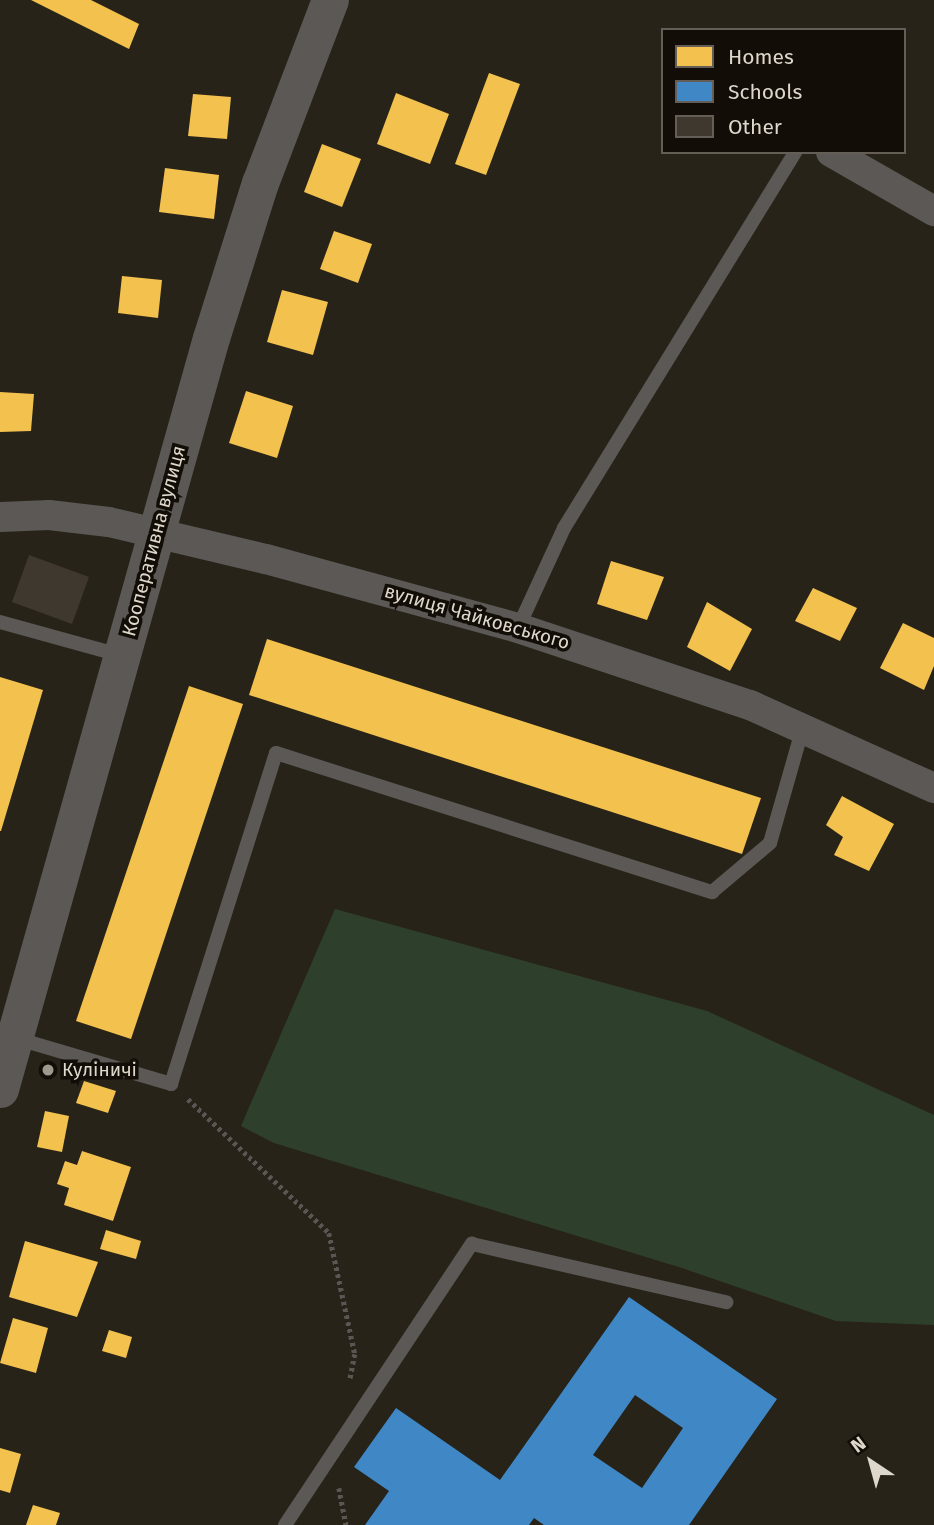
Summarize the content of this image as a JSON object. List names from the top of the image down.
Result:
{
  "streets": {
    "street": ["Кооперативна вулиця", "вулиця Чайковського"]
  },
  "crossings": [
    ["Кооперативна вулиця", "вулиця Чайковського"]
  ],
  "places": ["Куліничі"],
  "legend": ["Homes", "Schools", "Other"],
  "north": "top left"
}
